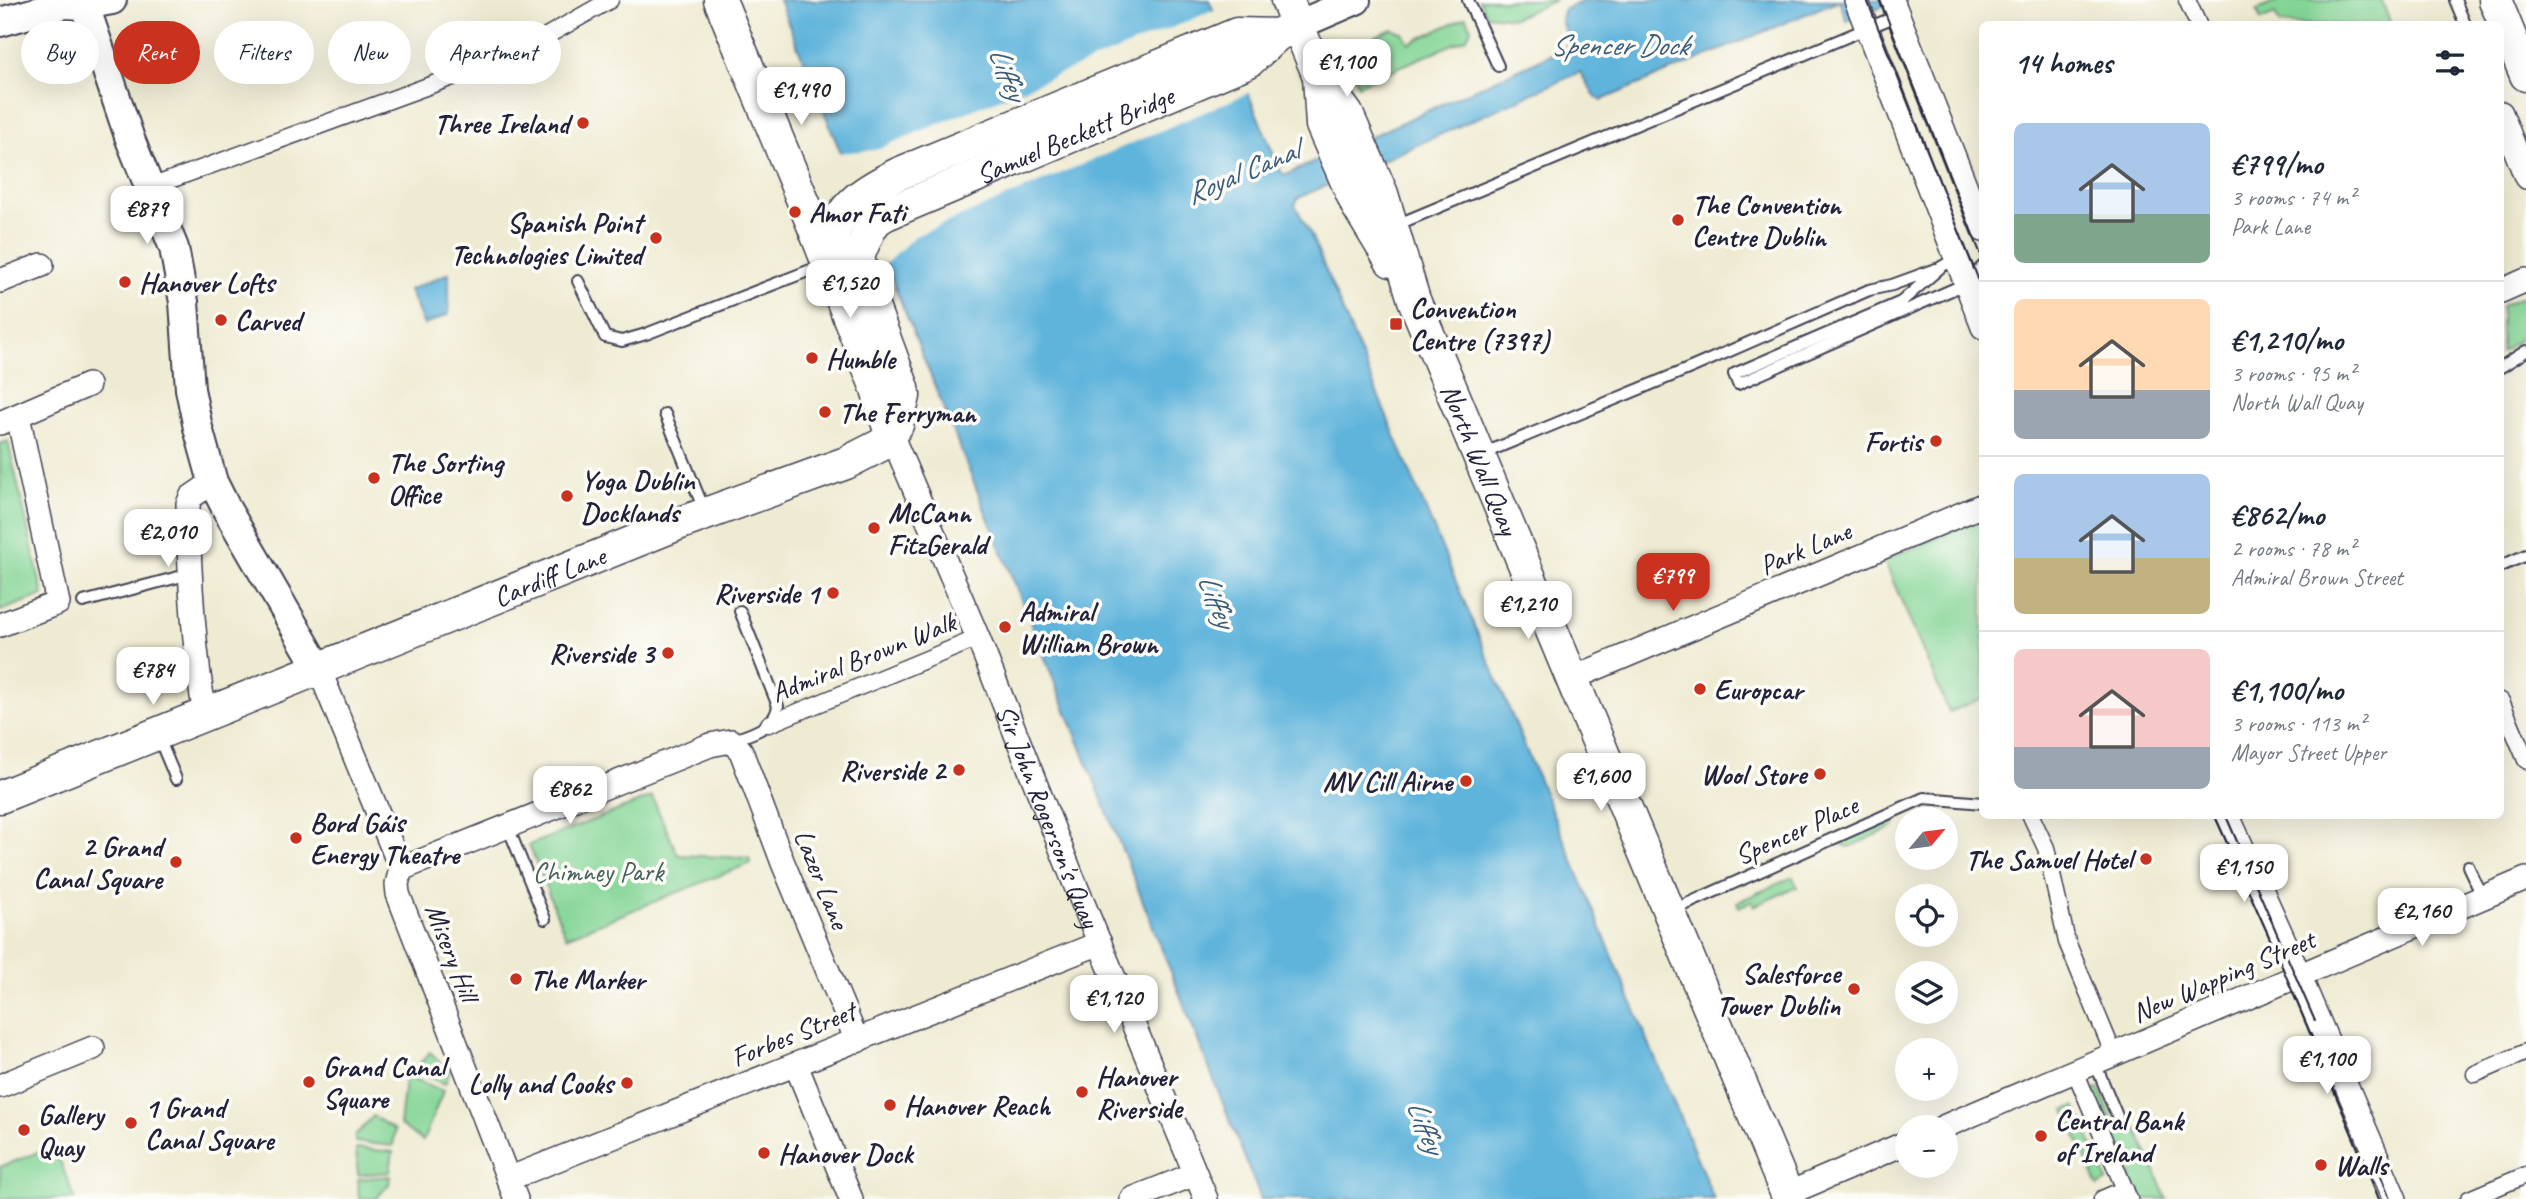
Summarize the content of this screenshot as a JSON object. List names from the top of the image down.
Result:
{
  "streets": {
    "main road": [
      "Samuel Beckett Bridge",
      "North Wall Quay",
      "Cardiff Lane",
      "Sir John Rogerson's Quay"
    ],
    "street": [
      "Park Lane",
      "Admiral Brown Walk",
      "Lazer Lane",
      "Misery Hill",
      "New Wapping Street",
      "Forbes Street"
    ],
    "lane": ["Spencer Place"]
  },
  "crossings": [
    ["Samuel Beckett Bridge", "Cardiff Lane"],
    ["Samuel Beckett Bridge", "Sir John Rogerson's Quay"],
    ["North Wall Quay", "Park Lane"],
    ["North Wall Quay", "Spencer Place"],
    ["Cardiff Lane", "Sir John Rogerson's Quay"],
    ["Cardiff Lane", "Misery Hill"],
    ["Admiral Brown Walk", "Sir John Rogerson's Quay"],
    ["Sir John Rogerson's Quay", "Forbes Street"],
    ["Lazer Lane", "Forbes Street"],
    ["Misery Hill", "Forbes Street"]
  ],
  "water": ["Spencer Dock", "Liffey", "Royal Canal"],
  "parks": ["Chimney Park"],
  "places": {
    "other": [
      "Three Ireland",
      "Amor Fati",
      "The Convention Centre Dublin",
      "Spanish Point Technologies Limited",
      "Hanover Lofts",
      "Carved",
      "Humble",
      "The Ferryman",
      "Fortis",
      "The Sorting Office",
      "Yoga Dublin Docklands",
      "McCann FitzGerald",
      "Riverside 1",
      "Admiral William Brown",
      "Riverside 3",
      "Europcar",
      "Riverside 2",
      "Wool Store",
      "MV Cill Airne",
      "Bord Gáis Energy Theatre",
      "The Samuel Hotel",
      "2 Grand Canal Square",
      "The Marker",
      "Salesforce Tower Dublin",
      "Grand Canal Square",
      "Lolly and Cooks",
      "Hanover Riverside",
      "Hanover Reach",
      "1 Grand Canal Square",
      "Gallery Quay",
      "Central Bank of Ireland",
      "Hanover Dock",
      "Walls"
    ],
    "transit": ["Convention Centre (7397)"]
  },
  "north": "top right",
  "page": {
    "chip": [
      "Buy",
      "Rent",
      "Filters",
      "New",
      "Apartment"
    ],
    "heading": "14 homes",
    "price": [
      "€1,100",
      "€1,490",
      "€879",
      "€1,520",
      "€2,010",
      "€799",
      "€1,210",
      "€784",
      "€1,600",
      "€862",
      "€1,150",
      "€2,160",
      "€1,120",
      "€1,100"
    ],
    "list": [
      {
        "name": "€799/mo",
        "note": "3 rooms · 74 m² · Park Lane"
      },
      {
        "name": "€1,210/mo",
        "note": "3 rooms · 95 m² · North Wall Quay"
      },
      {
        "name": "€862/mo",
        "note": "2 rooms · 78 m² · Admiral Brown Street"
      },
      {
        "name": "€1,100/mo",
        "note": "3 rooms · 113 m² · Mayor Street Upper"
      }
    ],
    "map_buttons": ["+", "−"]
  }
}
